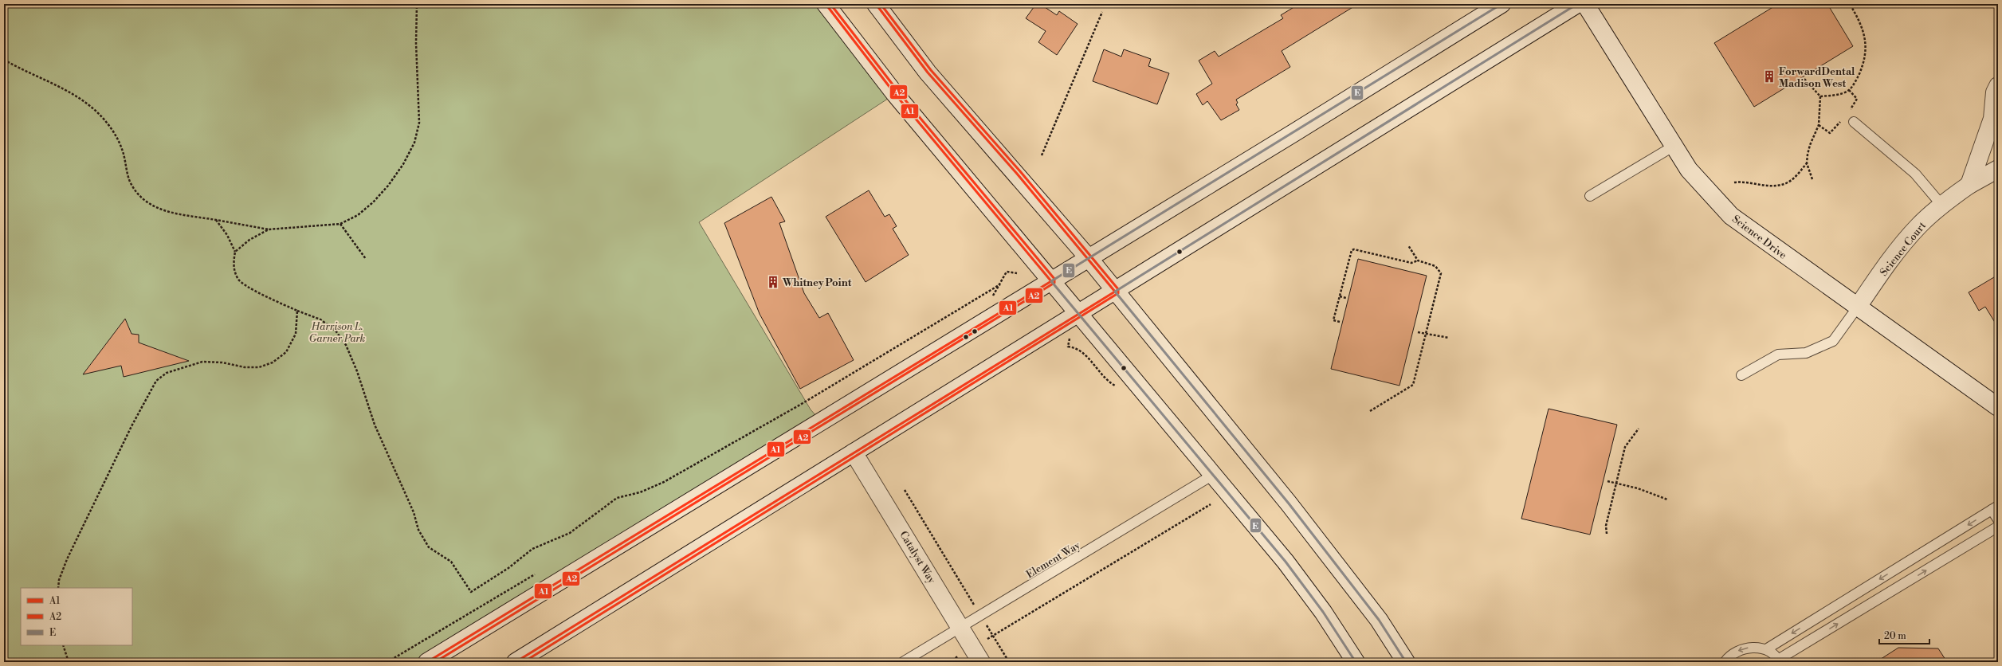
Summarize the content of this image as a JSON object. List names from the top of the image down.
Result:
{
  "streets": {
    "main road": ["Science Drive", "Science Court", "Catalyst Way"],
    "lane": ["Element Way"]
  },
  "crossings": [
    ["Science Drive", "Science Court"],
    ["Catalyst Way", "Element Way"]
  ],
  "parks": ["Harrison L. Garner Park"],
  "places": {
    "building": ["ForwardDental Madison West", "Whitney Point"]
  },
  "lines": ["transit line A1", "transit line A2", "transit line E"],
  "legend": ["A1", "A2", "E"],
  "scale_bar": "20 m"
}
